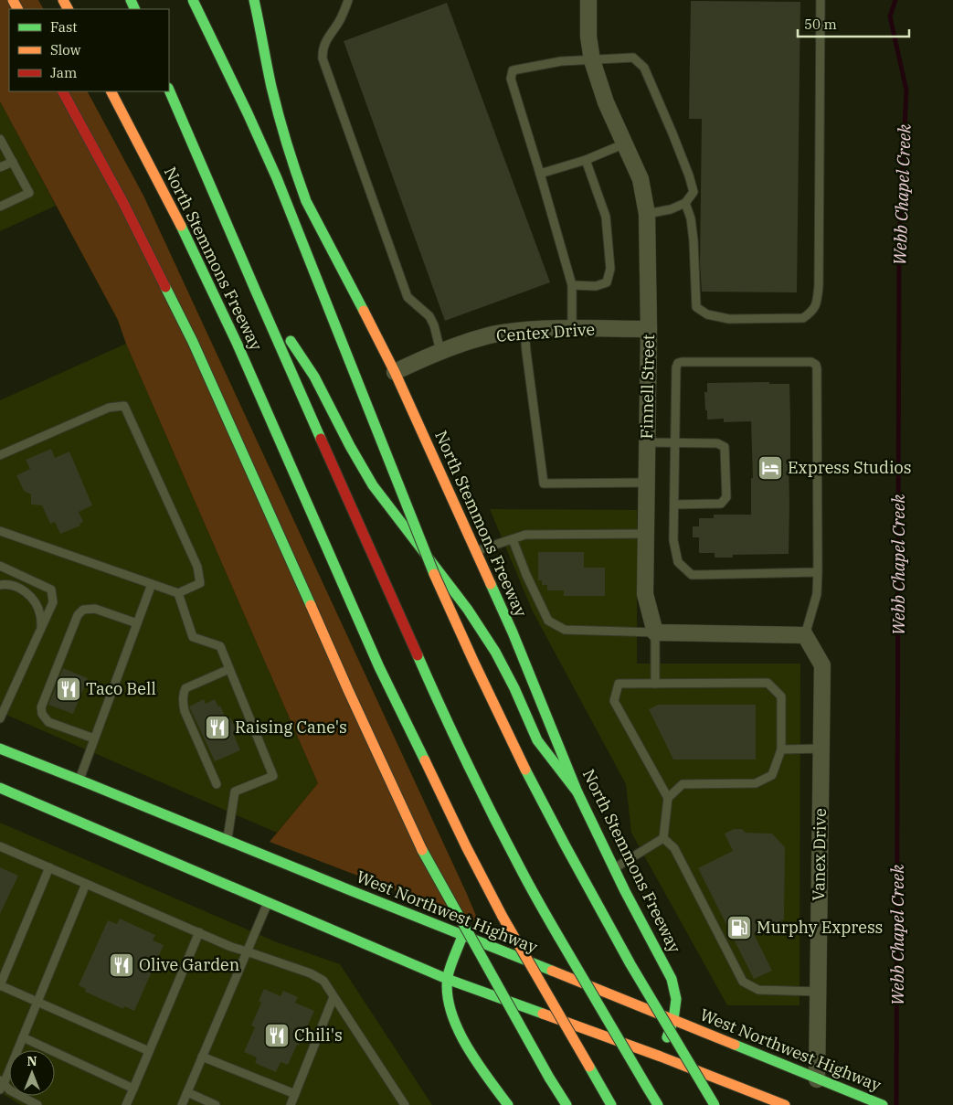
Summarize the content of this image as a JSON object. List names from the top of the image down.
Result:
{
  "streets": {
    "main road": ["North Stemmons Freeway", "West Northwest Highway"],
    "street": ["Centex Drive", "Finnell Street", "Vanex Drive"]
  },
  "crossings": [
    ["North Stemmons Freeway", "Centex Drive"],
    ["North Stemmons Freeway", "West Northwest Highway"],
    ["Centex Drive", "Finnell Street"],
    ["Vanex Drive", "West Northwest Highway"]
  ],
  "water": ["Webb Chapel Creek"],
  "places": {
    "hotel": ["Express Studios"],
    "restaurant": [
      "Taco Bell",
      "Raising Cane's",
      "Olive Garden",
      "Chili's"
    ],
    "fuel station": ["Murphy Express"]
  },
  "legend": ["Fast", "Slow", "Jam"],
  "scale_bar": "50 m",
  "north": "top"
}
